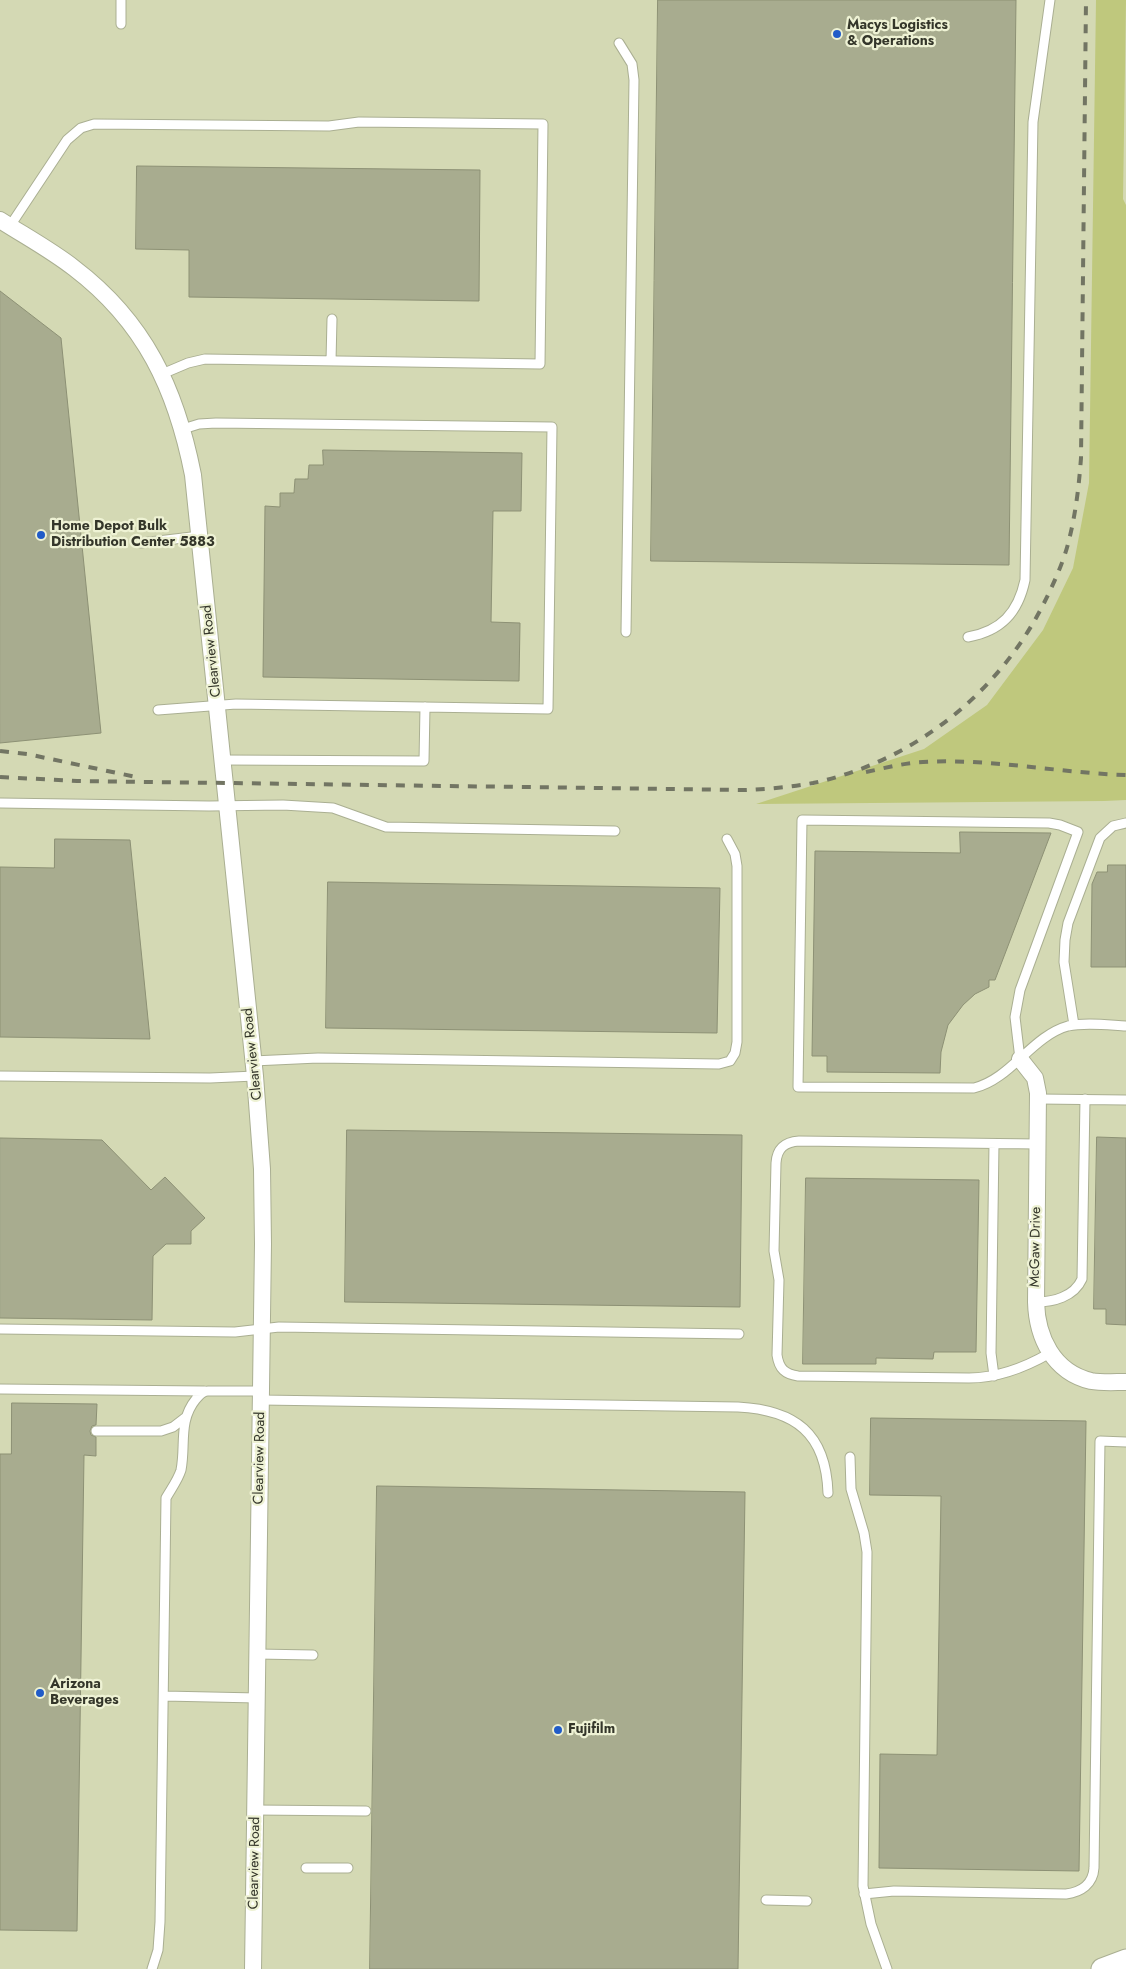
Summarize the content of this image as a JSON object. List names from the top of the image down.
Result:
{
  "streets": {
    "street": ["Clearview Road", "McGaw Drive"]
  },
  "places": [
    "Macys Logistics & Operations",
    "Home Depot Bulk Distribution Center 5883",
    "Arizona Beverages",
    "Fujifilm"
  ]
}
